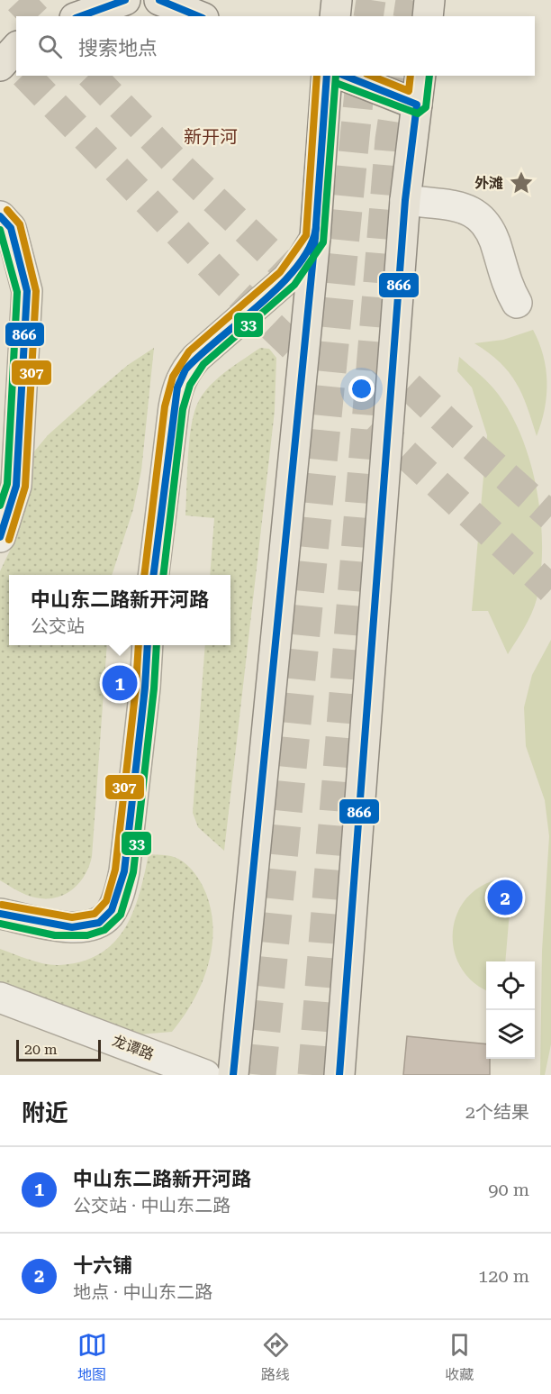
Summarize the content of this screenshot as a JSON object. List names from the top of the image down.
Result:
{
  "streets": {
    "street": ["龙谭路"]
  },
  "districts": ["新开河"],
  "places": {
    "place": ["外滩"]
  },
  "lines": ["transit line 866", "transit line 33", "transit line 307"],
  "scale_bar": "20 m",
  "page": {
    "search": "搜索地点",
    "popup": ["中山东二路新开河路", "公交站"],
    "pins": ["1", "2"],
    "scale": "20 m",
    "heading": ["附近", "2个结果"],
    "list": [
      {
        "mark": "1",
        "name": "中山东二路新开河路",
        "note": "公交站 · 中山东二路",
        "value": "90 m"
      },
      {
        "mark": "2",
        "name": "十六铺",
        "note": "地点 · 中山东二路",
        "value": "120 m"
      }
    ],
    "nav": ["地图", "路线", "收藏"]
  }
}
